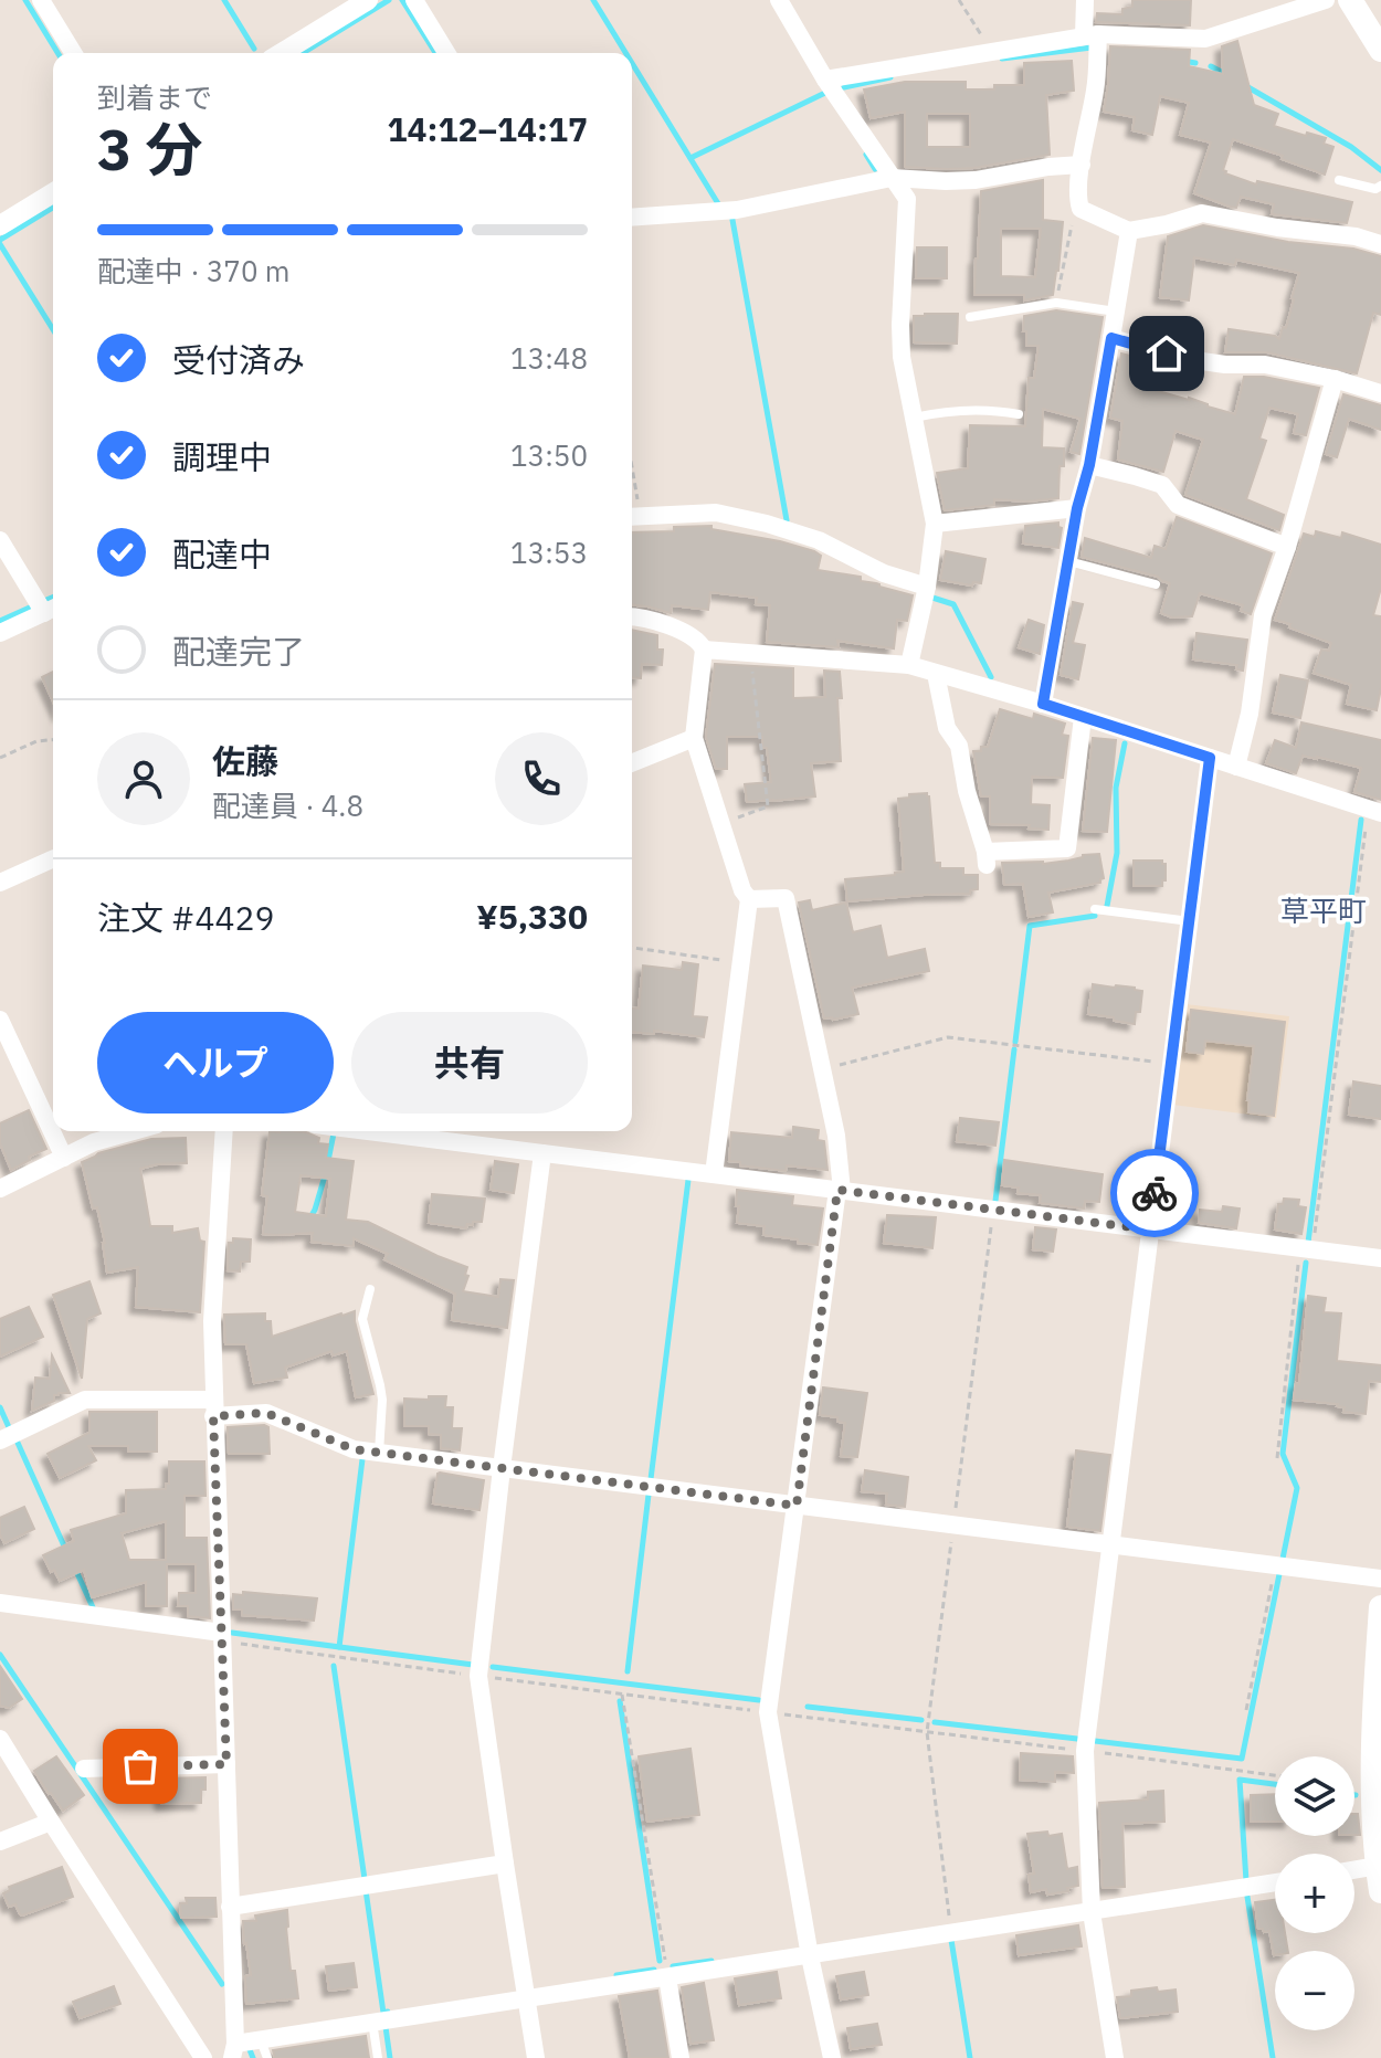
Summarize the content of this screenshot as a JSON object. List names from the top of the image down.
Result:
{
  "districts": ["草平町"],
  "page": {
    "heading": ["3 分", "到着まで", "14:12–14:17"],
    "panel": [
      "佐藤",
      "配達員 · 4.8",
      "注文 #4429",
      "¥5,330"
    ],
    "bar": "配達中 · 370 m",
    "list": [
      ["受付済み", "13:48"],
      ["調理中", "13:50"],
      ["配達中", "13:53"],
      "配達完了"
    ],
    "buttons": ["ヘルプ", "共有"],
    "map_buttons": ["+", "−"]
  }
}
